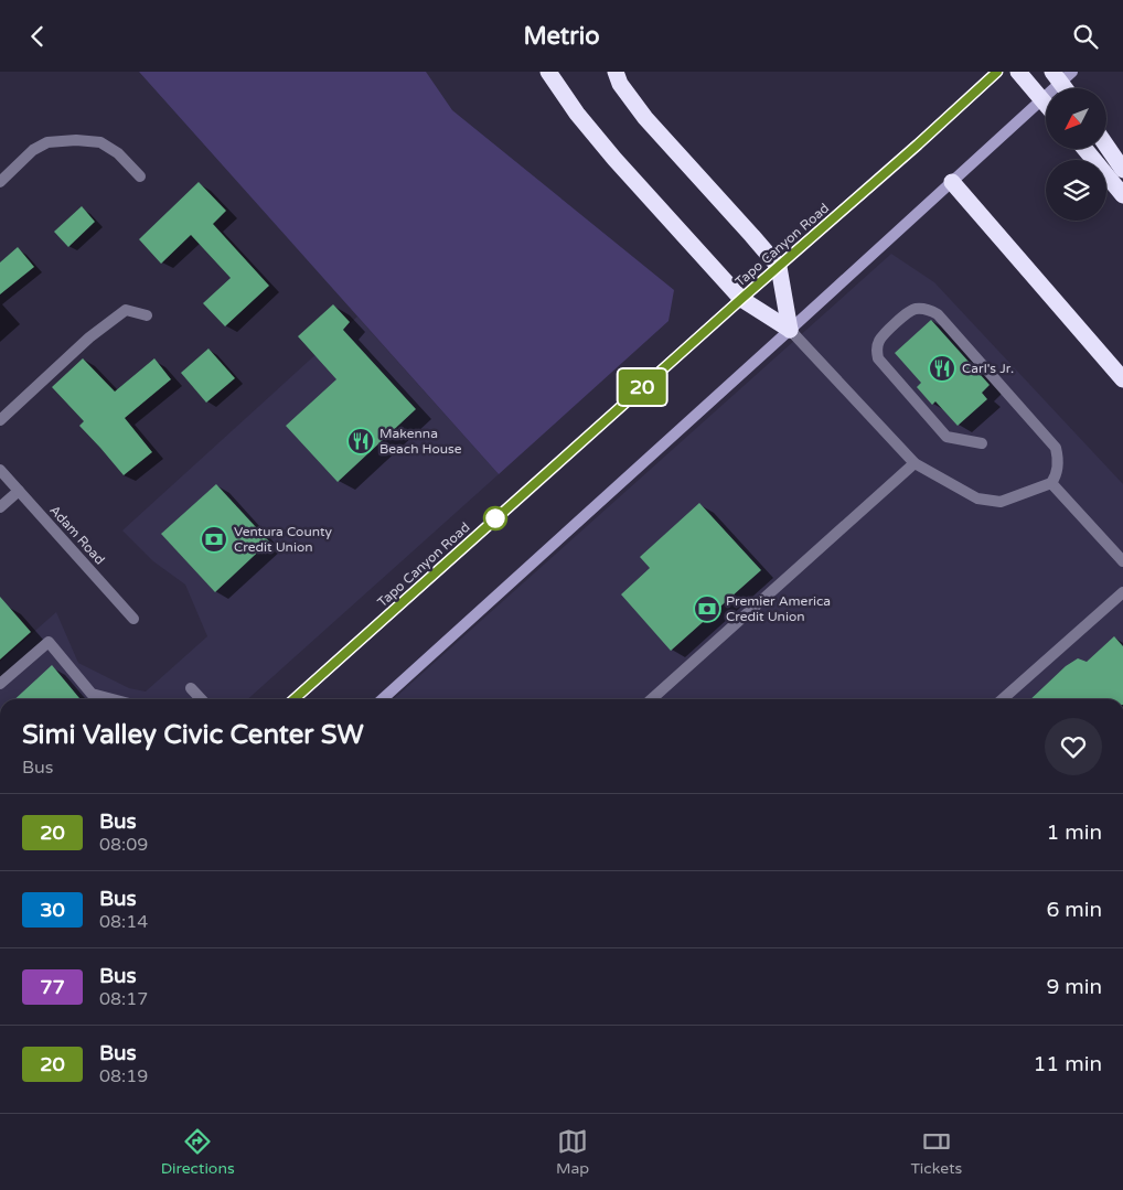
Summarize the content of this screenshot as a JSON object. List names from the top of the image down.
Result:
{
  "streets": {
    "main road": ["Tapo Canyon Road"],
    "street": ["Adam Road"]
  },
  "places": {
    "restaurant": ["Carl's Jr.", "Makenna Beach House"],
    "bank": ["Ventura County Credit Union", "Premier America Credit Union"]
  },
  "lines": ["bus line 20"],
  "north": "bottom left",
  "page": {
    "header": "Metrio",
    "on_map": "20",
    "heading": ["Simi Valley Civic Center SW", "Bus"],
    "list": [
      {
        "mark": "20",
        "name": "Bus",
        "note": "08:09",
        "value": "1 min"
      },
      {
        "mark": "30",
        "name": "Bus",
        "note": "08:14",
        "value": "6 min"
      },
      {
        "mark": "77",
        "name": "Bus",
        "note": "08:17",
        "value": "9 min"
      },
      {
        "mark": "20",
        "name": "Bus",
        "note": "08:19",
        "value": "11 min"
      }
    ],
    "tabs": ["Directions", "Map", "Tickets"]
  }
}
